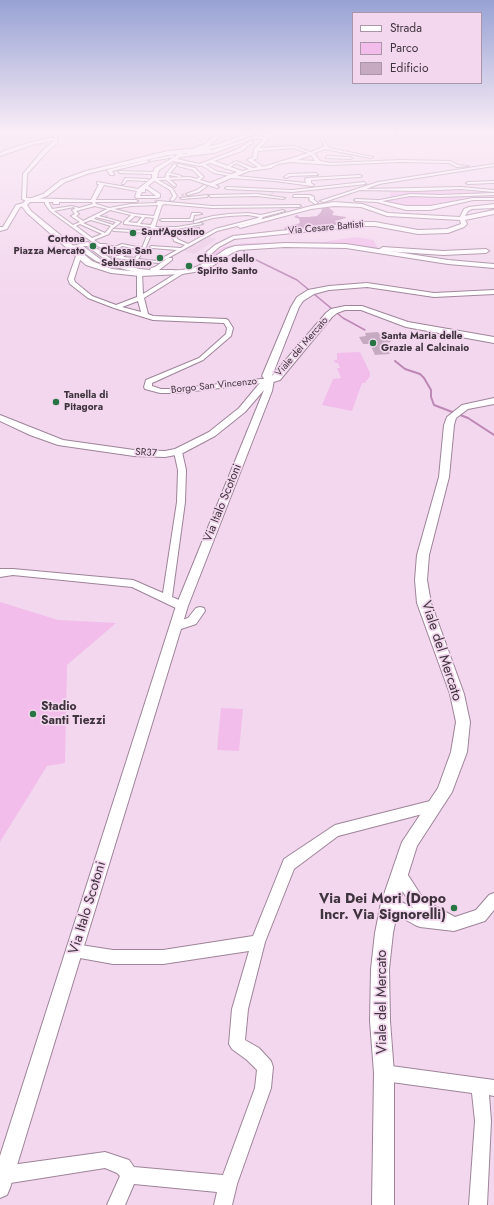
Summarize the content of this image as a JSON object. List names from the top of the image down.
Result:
{
  "streets": {
    "main road": ["Viale del Mercato"],
    "street": [
      "Via Cesare Battisti",
      "Borgo San Vincenzo",
      "SR37",
      "Via Italo Scotoni"
    ]
  },
  "crossings": [
    ["Viale del Mercato", "Borgo San Vincenzo"],
    ["Viale del Mercato", "SR37"],
    ["Viale del Mercato", "Via Italo Scotoni"],
    ["Borgo San Vincenzo", "SR37"],
    ["Borgo San Vincenzo", "Via Italo Scotoni"],
    ["SR37", "Via Italo Scotoni"]
  ],
  "places": [
    "Sant'Agostino",
    "Cortona Piazza Mercato",
    "Chiesa San Sebastiano",
    "Chiesa dello Spirito Santo",
    "Santa Maria delle Grazie al Calcinaio",
    "Tanella di Pitagora",
    "Stadio Santi Tiezzi",
    "Via Dei Mori (Dopo Incr. Via Signorelli)"
  ],
  "legend": ["Strada", "Parco", "Edificio"]
}
